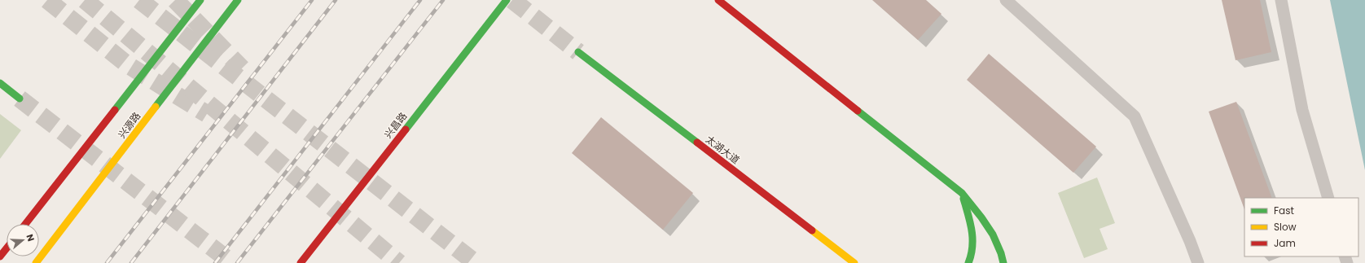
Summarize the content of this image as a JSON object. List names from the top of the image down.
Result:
{
  "streets": {
    "main road": ["兴源路", "兴昌路", "太湖大道"]
  },
  "legend": ["Fast", "Slow", "Jam"],
  "north": "right"
}
